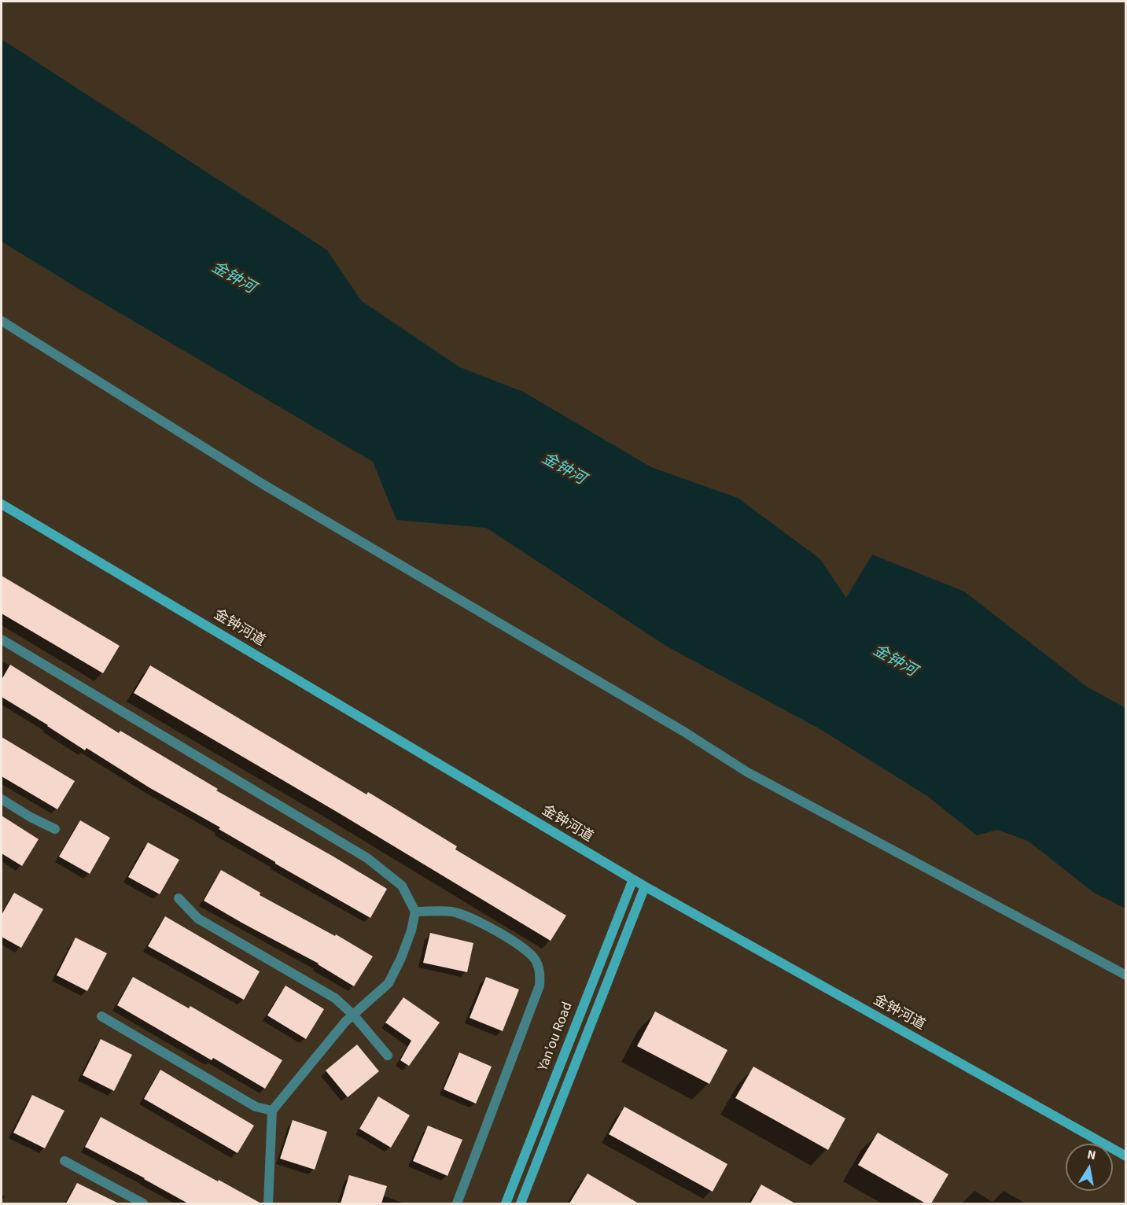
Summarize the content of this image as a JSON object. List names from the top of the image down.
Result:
{
  "streets": {
    "street": ["金钟河道", "Yan'ou Road"]
  },
  "crossings": [
    ["金钟河道", "Yan'ou Road"]
  ],
  "water": ["金钟河"],
  "north": "top"
}
